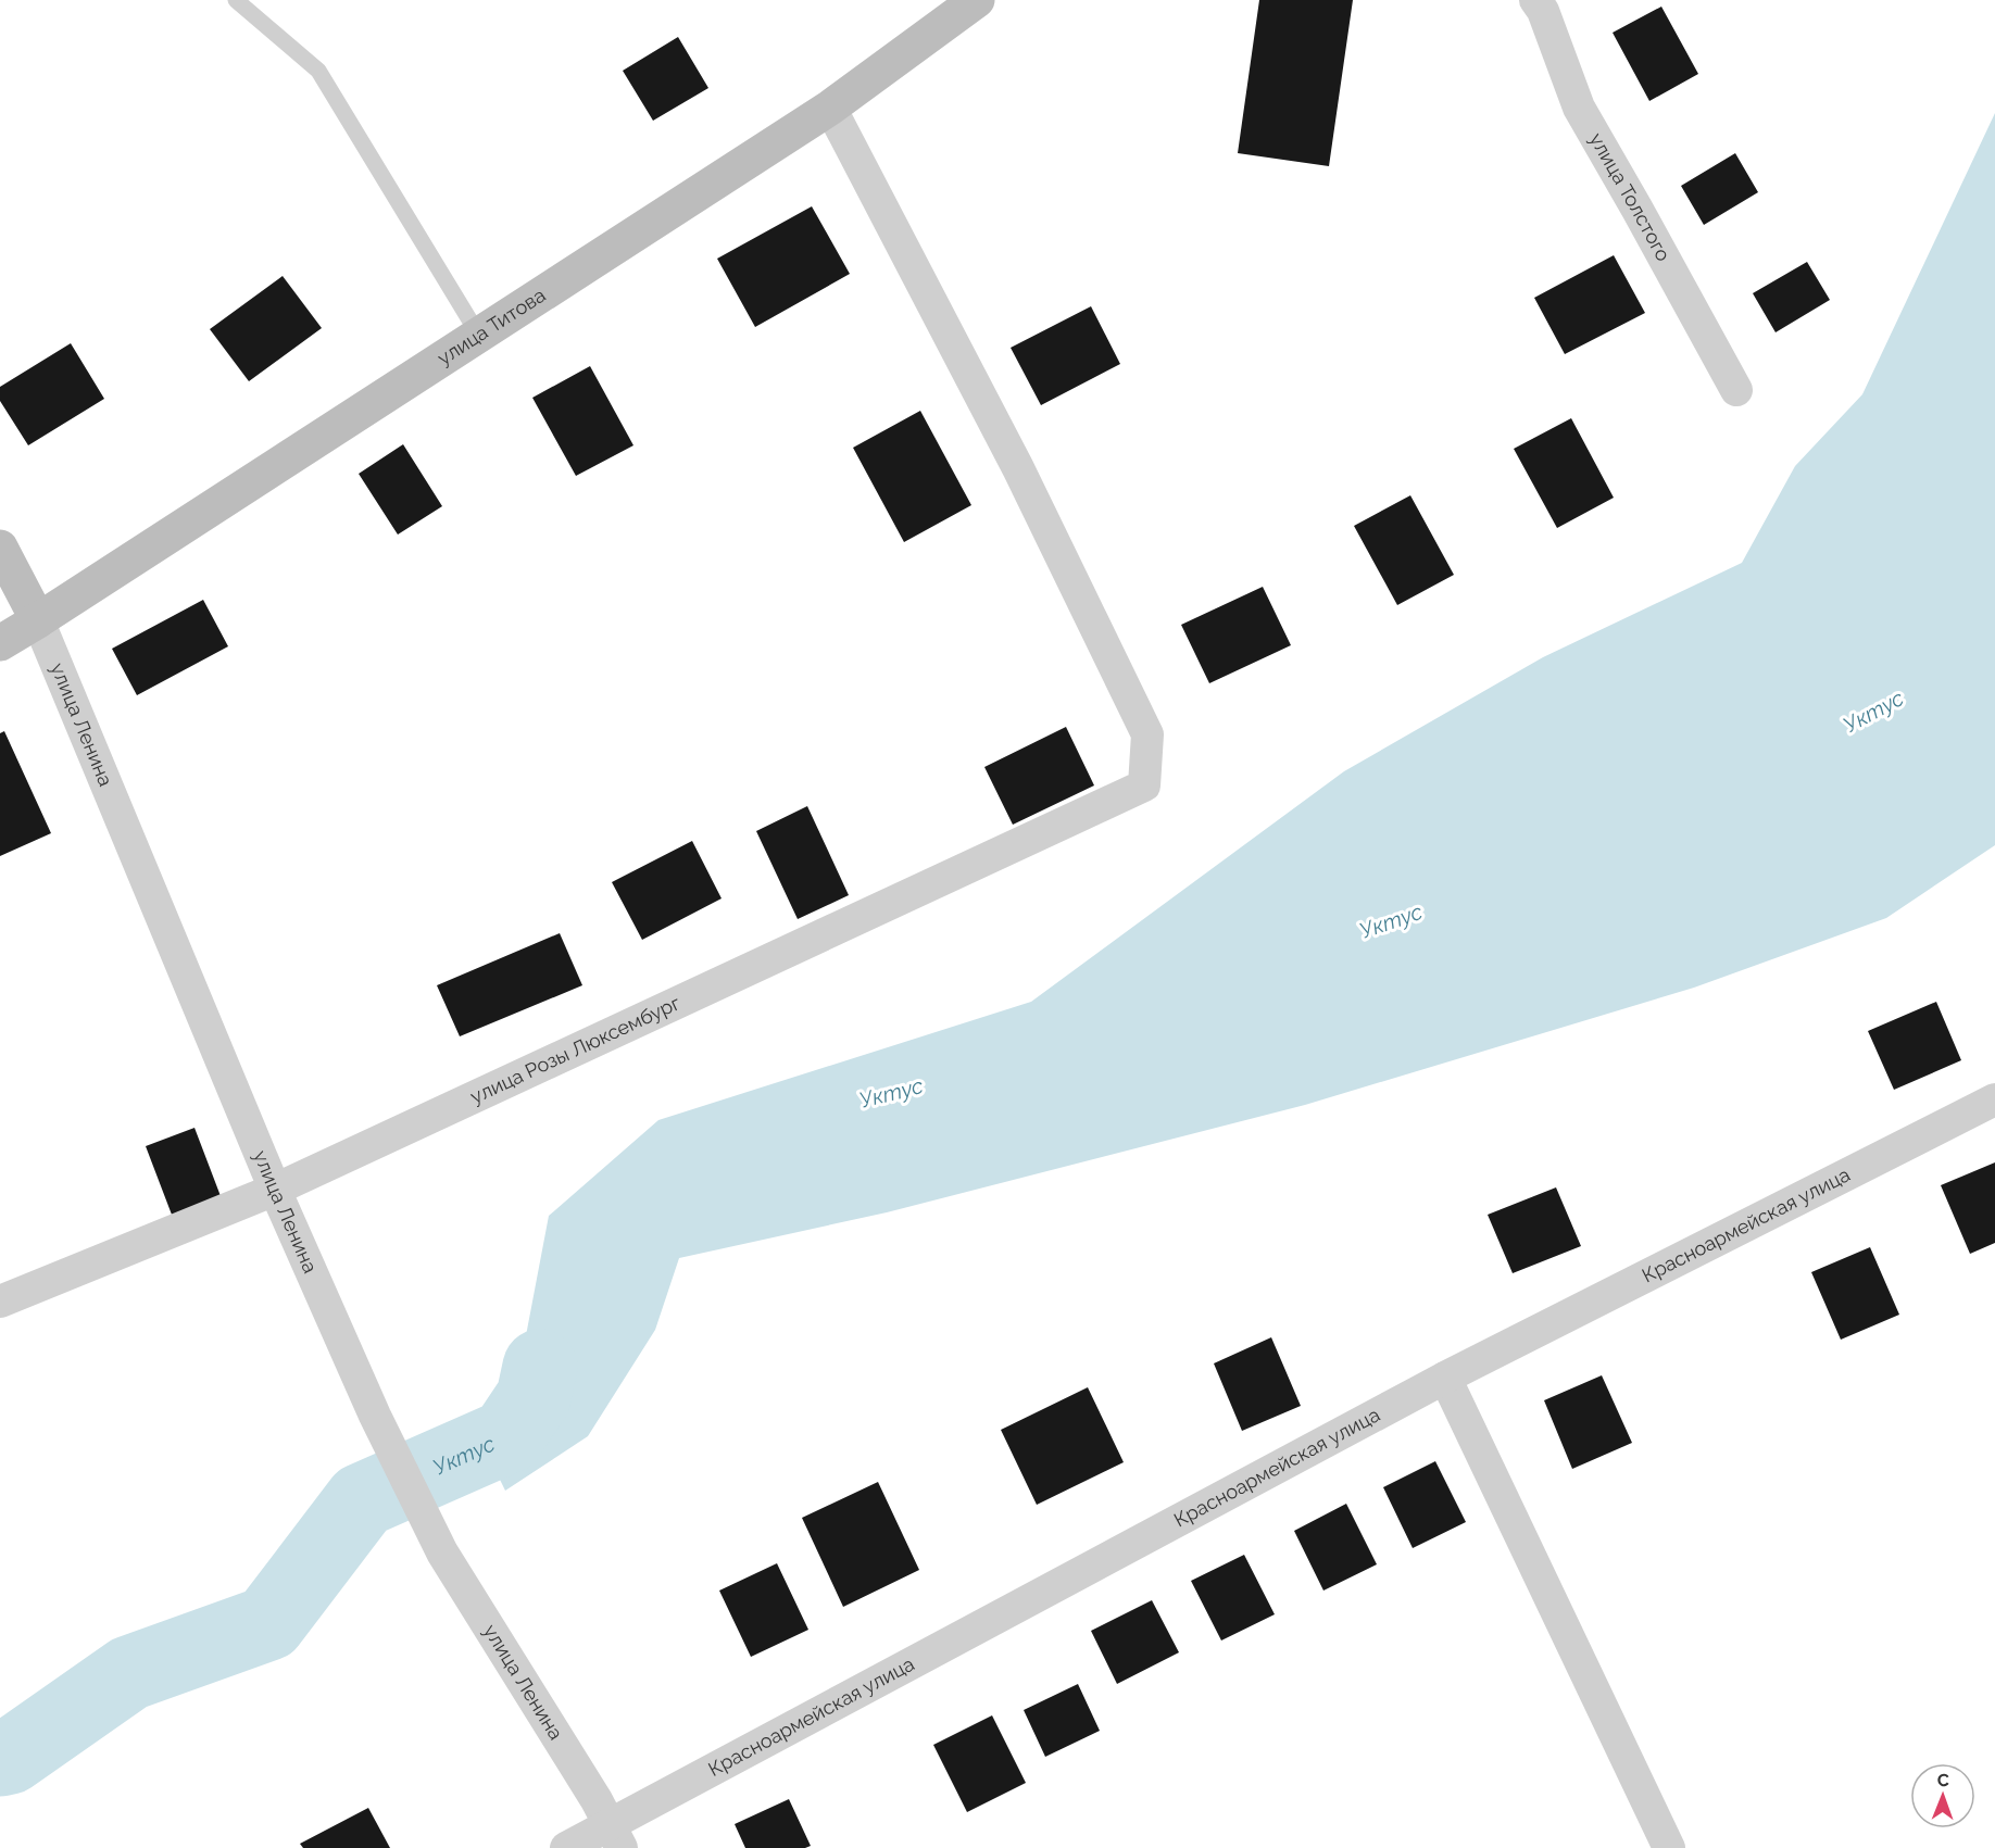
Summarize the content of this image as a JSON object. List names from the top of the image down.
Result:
{
  "streets": {
    "street": [
      "улица Толстого",
      "улица Титова",
      "улица Ленина",
      "улица Розы Люксембург",
      "Красноармейская улица"
    ]
  },
  "crossings": [
    ["улица Титова", "улица Ленина"],
    ["улица Титова", "улица Розы Люксембург"],
    ["улица Ленина", "улица Розы Люксембург"],
    ["улица Ленина", "Красноармейская улица"]
  ],
  "water": ["Уктус"],
  "north": "top"
}
